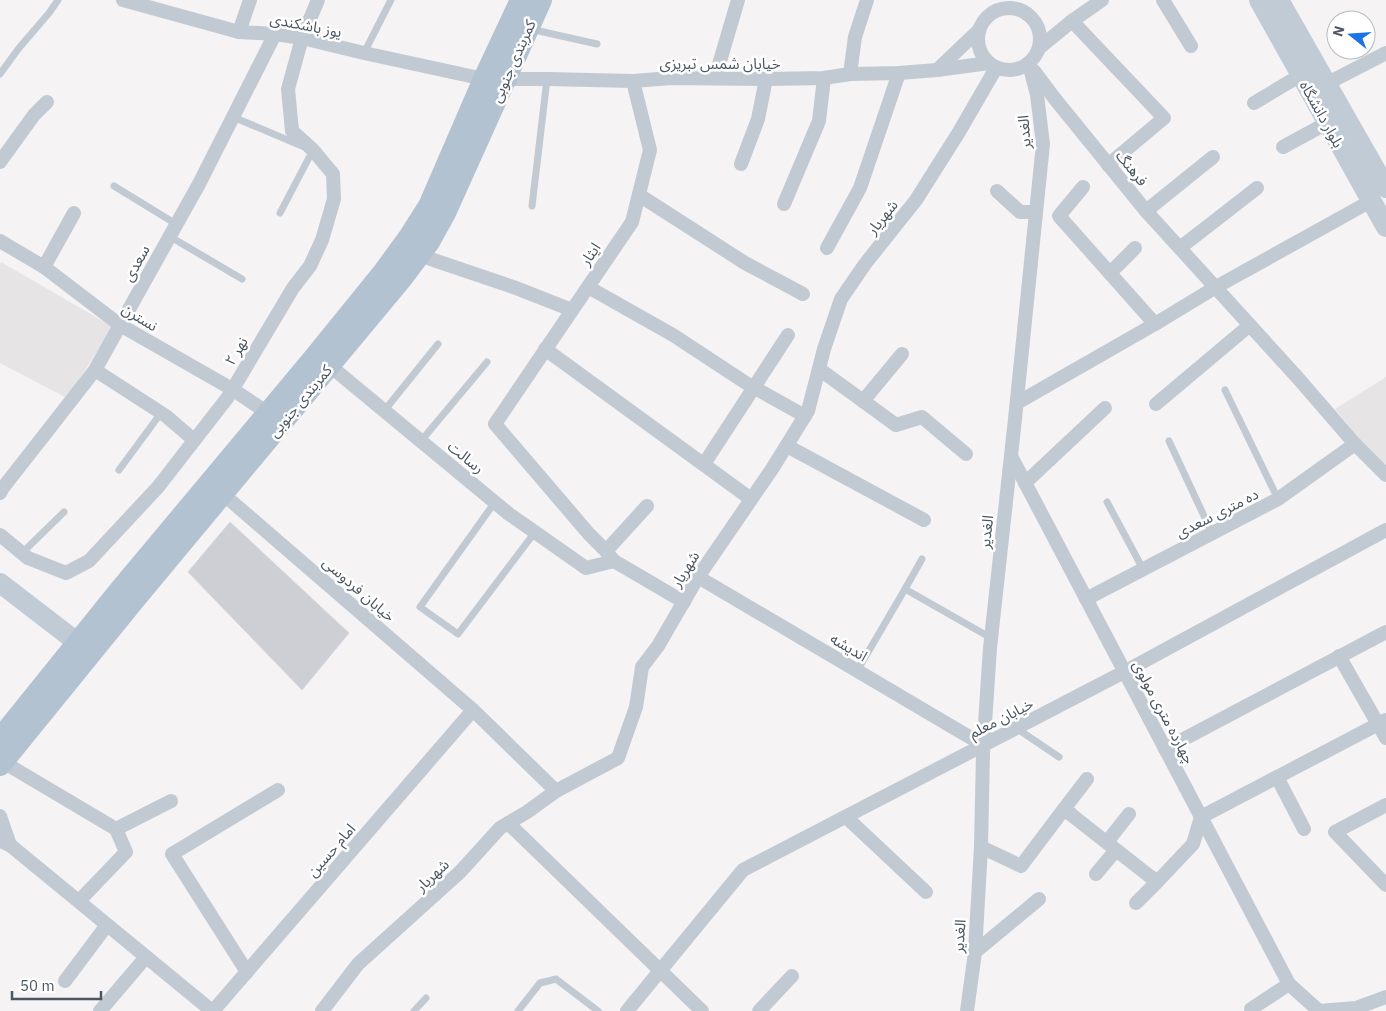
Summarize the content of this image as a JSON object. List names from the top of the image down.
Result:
{
  "streets": {
    "main road": ["کمربندی جنوبی", "بلوار دانشگاه"],
    "street": [
      "یوز باشکندی",
      "خیابان شمس تبریزی",
      "الغدیر",
      "فرهنگ",
      "شهریار",
      "ایثار",
      "سعدی",
      "نسترن",
      "نهر ۲",
      "رسالت",
      "ده متری سعدی",
      "خیابان فردوسی",
      "اندیشه",
      "چهارده متری مولوی",
      "خیابان معلم",
      "امام حسین"
    ]
  },
  "crossings": [
    ["یوز باشکندی", "کمربندی جنوبی"],
    ["یوز باشکندی", "خیابان شمس تبریزی"],
    ["یوز باشکندی", "سعدی"],
    ["یوز باشکندی", "نهر ۲"],
    ["کمربندی جنوبی", "خیابان شمس تبریزی"],
    ["کمربندی جنوبی", "نسترن"],
    ["کمربندی جنوبی", "رسالت"],
    ["کمربندی جنوبی", "خیابان فردوسی"],
    ["خیابان شمس تبریزی", "الغدیر"],
    ["خیابان شمس تبریزی", "فرهنگ"],
    ["خیابان شمس تبریزی", "شهریار"],
    ["خیابان شمس تبریزی", "ایثار"],
    ["الغدیر", "فرهنگ"],
    ["الغدیر", "شهریار"],
    ["الغدیر", "اندیشه"],
    ["الغدیر", "چهارده متری مولوی"],
    ["الغدیر", "خیابان معلم"],
    ["فرهنگ", "شهریار"],
    ["فرهنگ", "ده متری سعدی"],
    ["شهریار", "خیابان فردوسی"],
    ["شهریار", "اندیشه"],
    ["ایثار", "رسالت"],
    ["سعدی", "نسترن"],
    ["نسترن", "نهر ۲"],
    ["ده متری سعدی", "چهارده متری مولوی"],
    ["خیابان فردوسی", "امام حسین"],
    ["اندیشه", "خیابان معلم"],
    ["چهارده متری مولوی", "خیابان معلم"]
  ],
  "scale_bar": "50 m",
  "north": "left"
}
